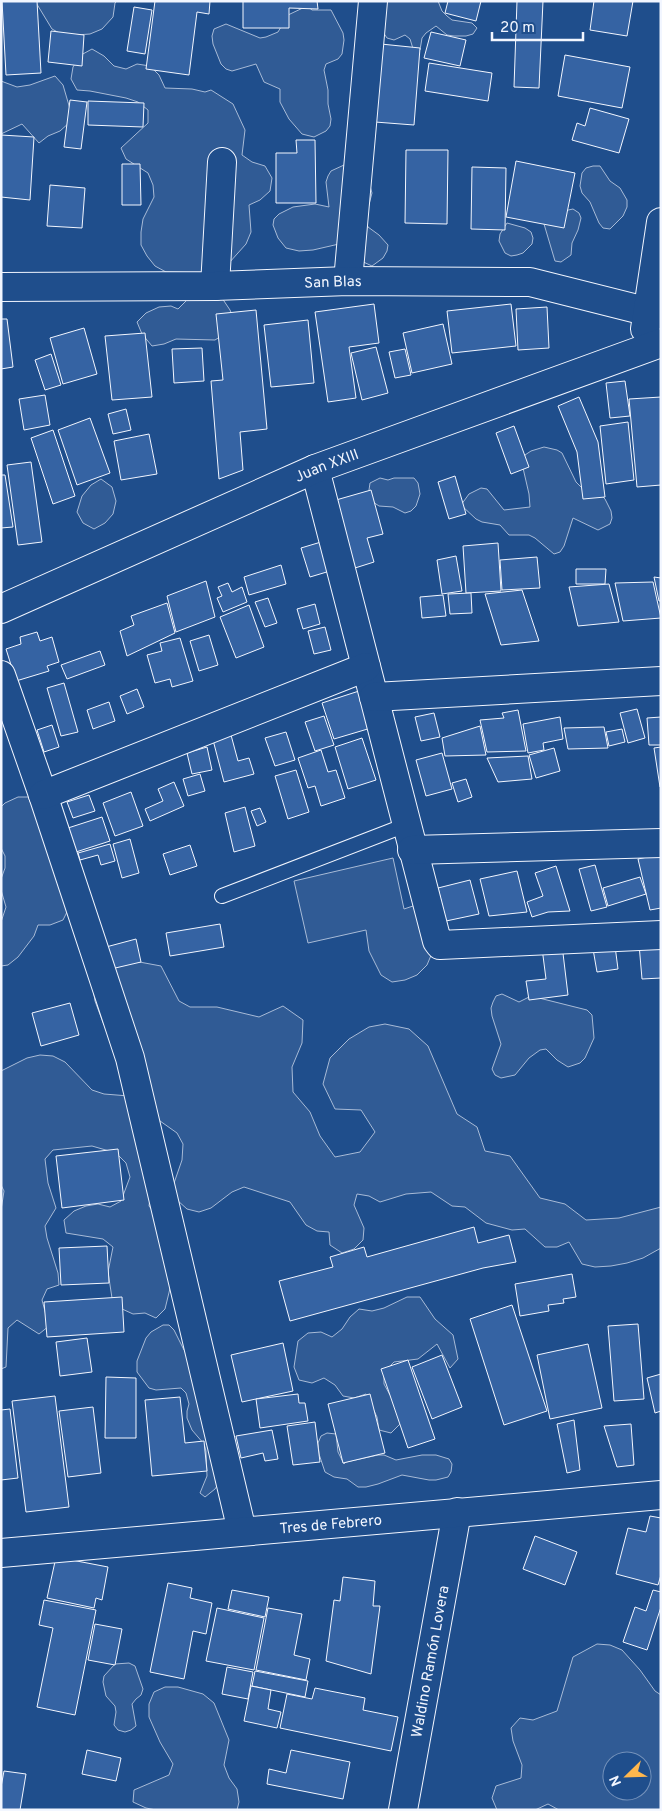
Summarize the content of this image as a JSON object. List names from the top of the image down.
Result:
{
  "streets": {
    "street": [
      "San Blas",
      "Juan XXIII",
      "Tres de Febrero",
      "Waldino Ramón Lovera"
    ]
  },
  "crossings": [
    ["Tres de Febrero", "Waldino Ramón Lovera"]
  ],
  "scale_bar": "20 m",
  "north": "bottom left"
}
